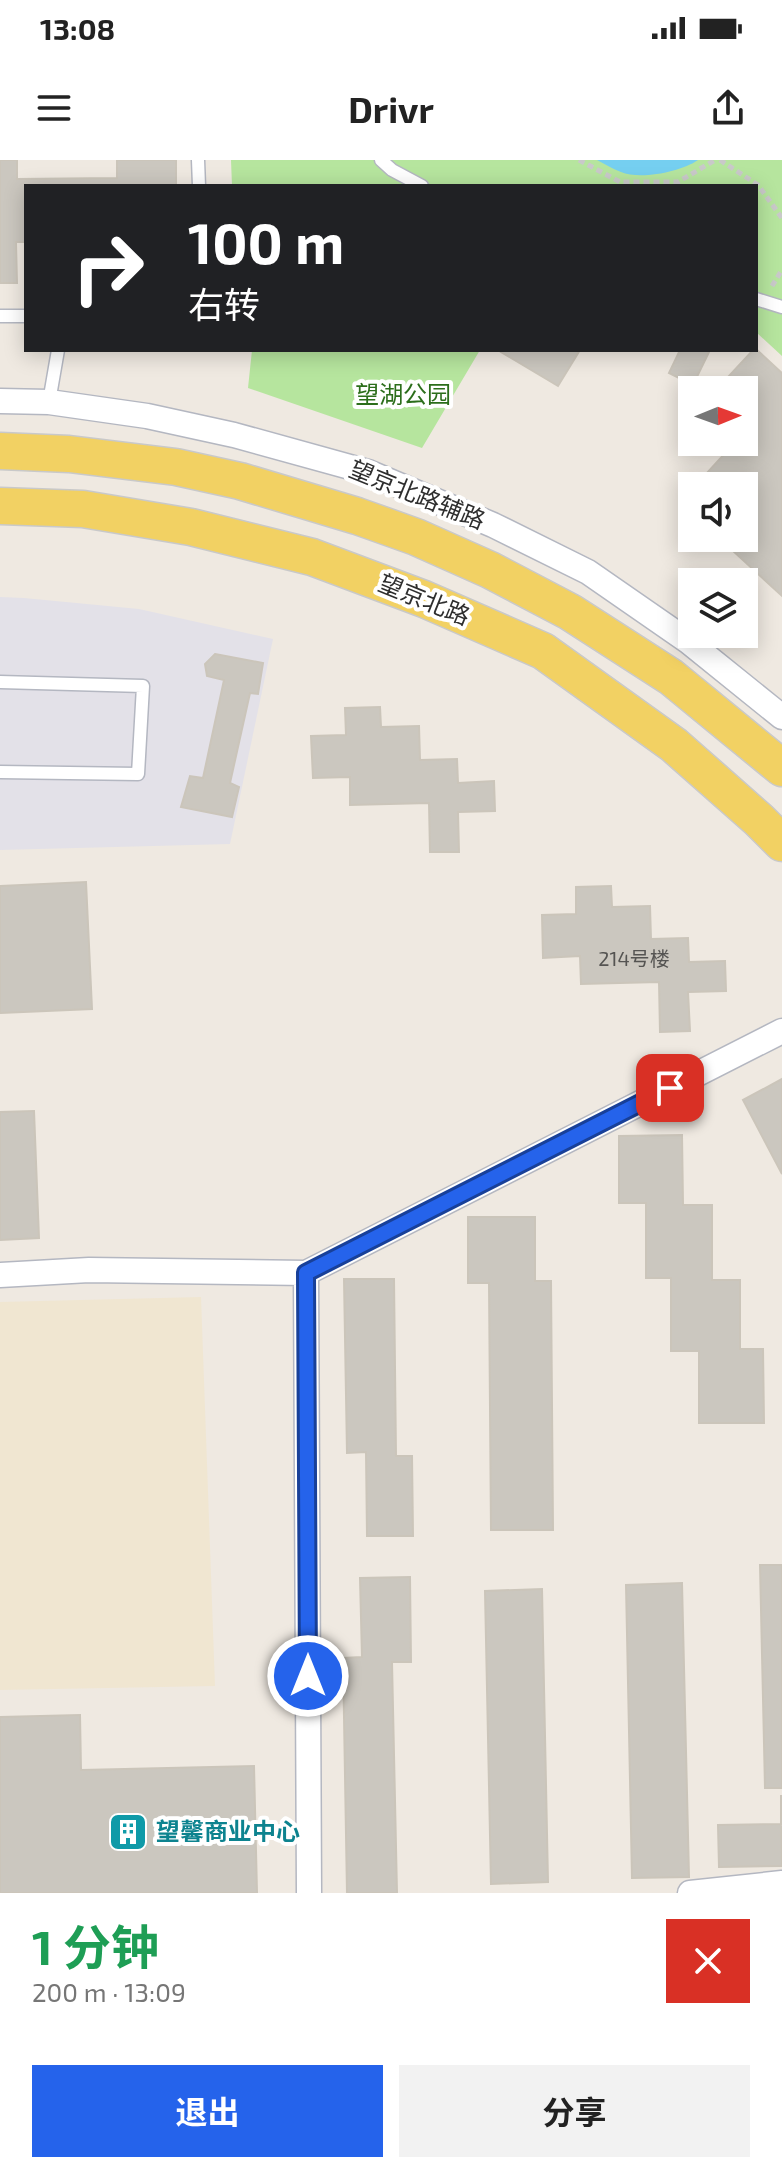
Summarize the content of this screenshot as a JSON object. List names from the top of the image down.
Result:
{
  "streets": {
    "main road": ["望京北路"],
    "street": ["望京北路辅路"]
  },
  "parks": ["望湖公园"],
  "places": {
    "building": ["望馨商业中心"]
  },
  "house_numbers": ["214号楼"],
  "north": "right",
  "page": {
    "status": "13:08",
    "header": "Drivr",
    "turn": ["100 m", "右转"],
    "heading": ["1 分钟", "200 m · 13:09"],
    "buttons": ["退出", "分享"]
  }
}
